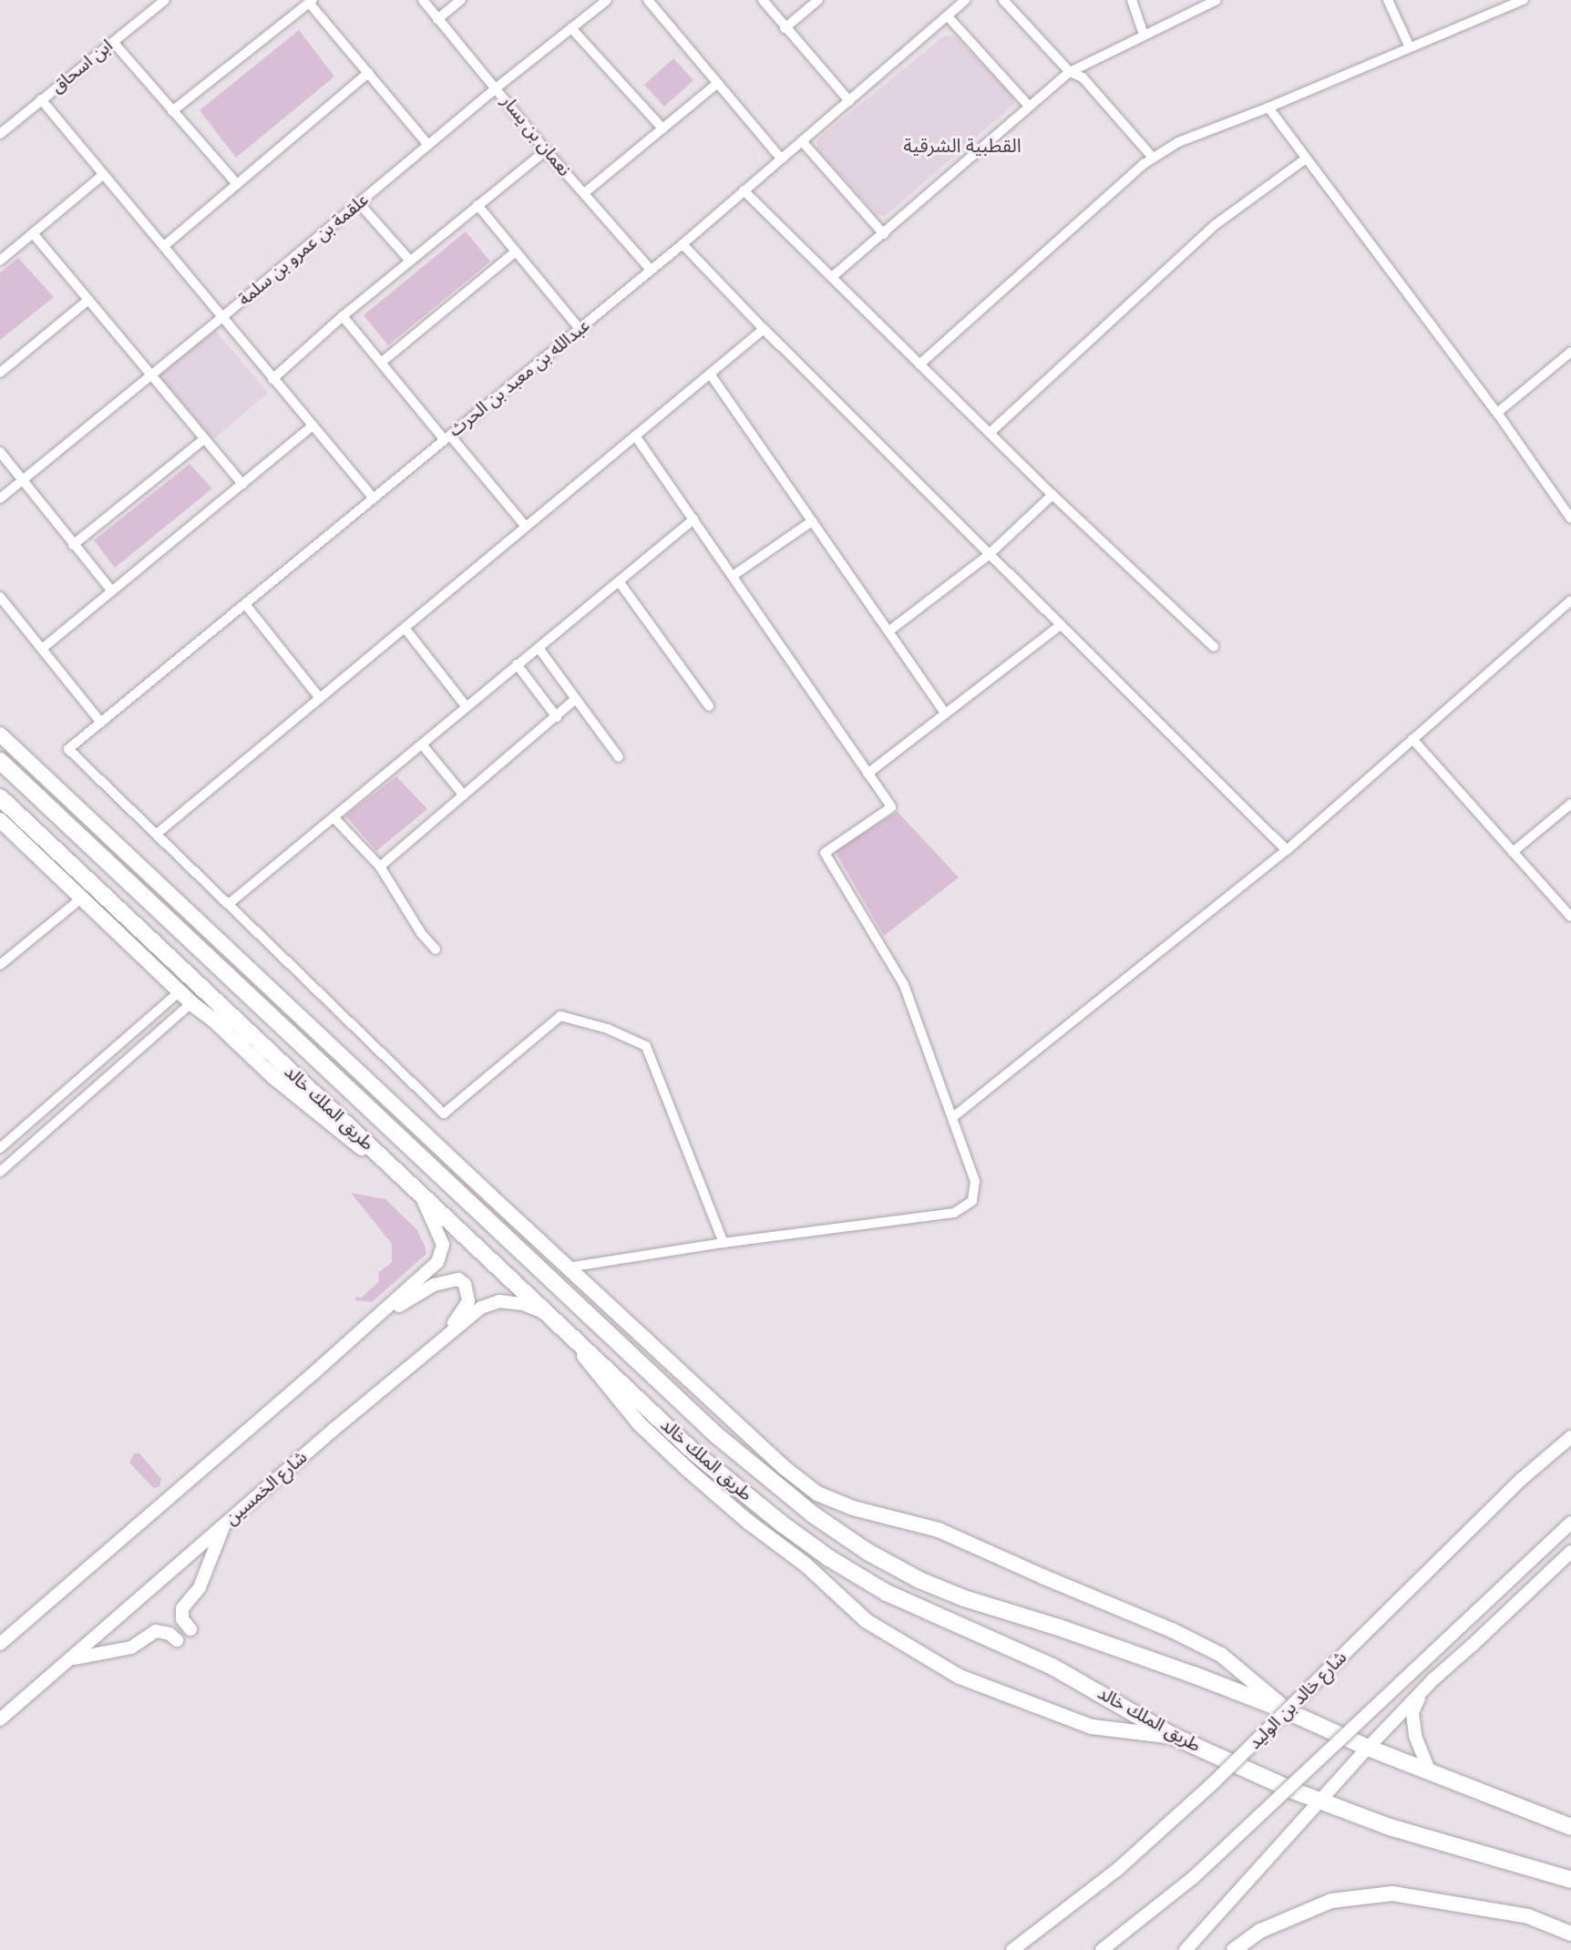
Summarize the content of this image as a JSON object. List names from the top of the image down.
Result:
{
  "streets": {
    "main road": ["طريق الملك خالد"],
    "street": [
      "ابن اسحاق",
      "نعمان بن يسار",
      "علقمة بن عمرو بن سلمة",
      "عبدالله بن معبد بن الحرث",
      "شارع الخمسين",
      "شارع خالد بن الوليد"
    ]
  },
  "crossings": [
    ["نعمان بن يسار", "علقمة بن عمرو بن سلمة"],
    ["نعمان بن يسار", "عبدالله بن معبد بن الحرث"],
    ["طريق الملك خالد", "شارع الخمسين"]
  ],
  "districts": ["القطبية الشرقية"]
}
